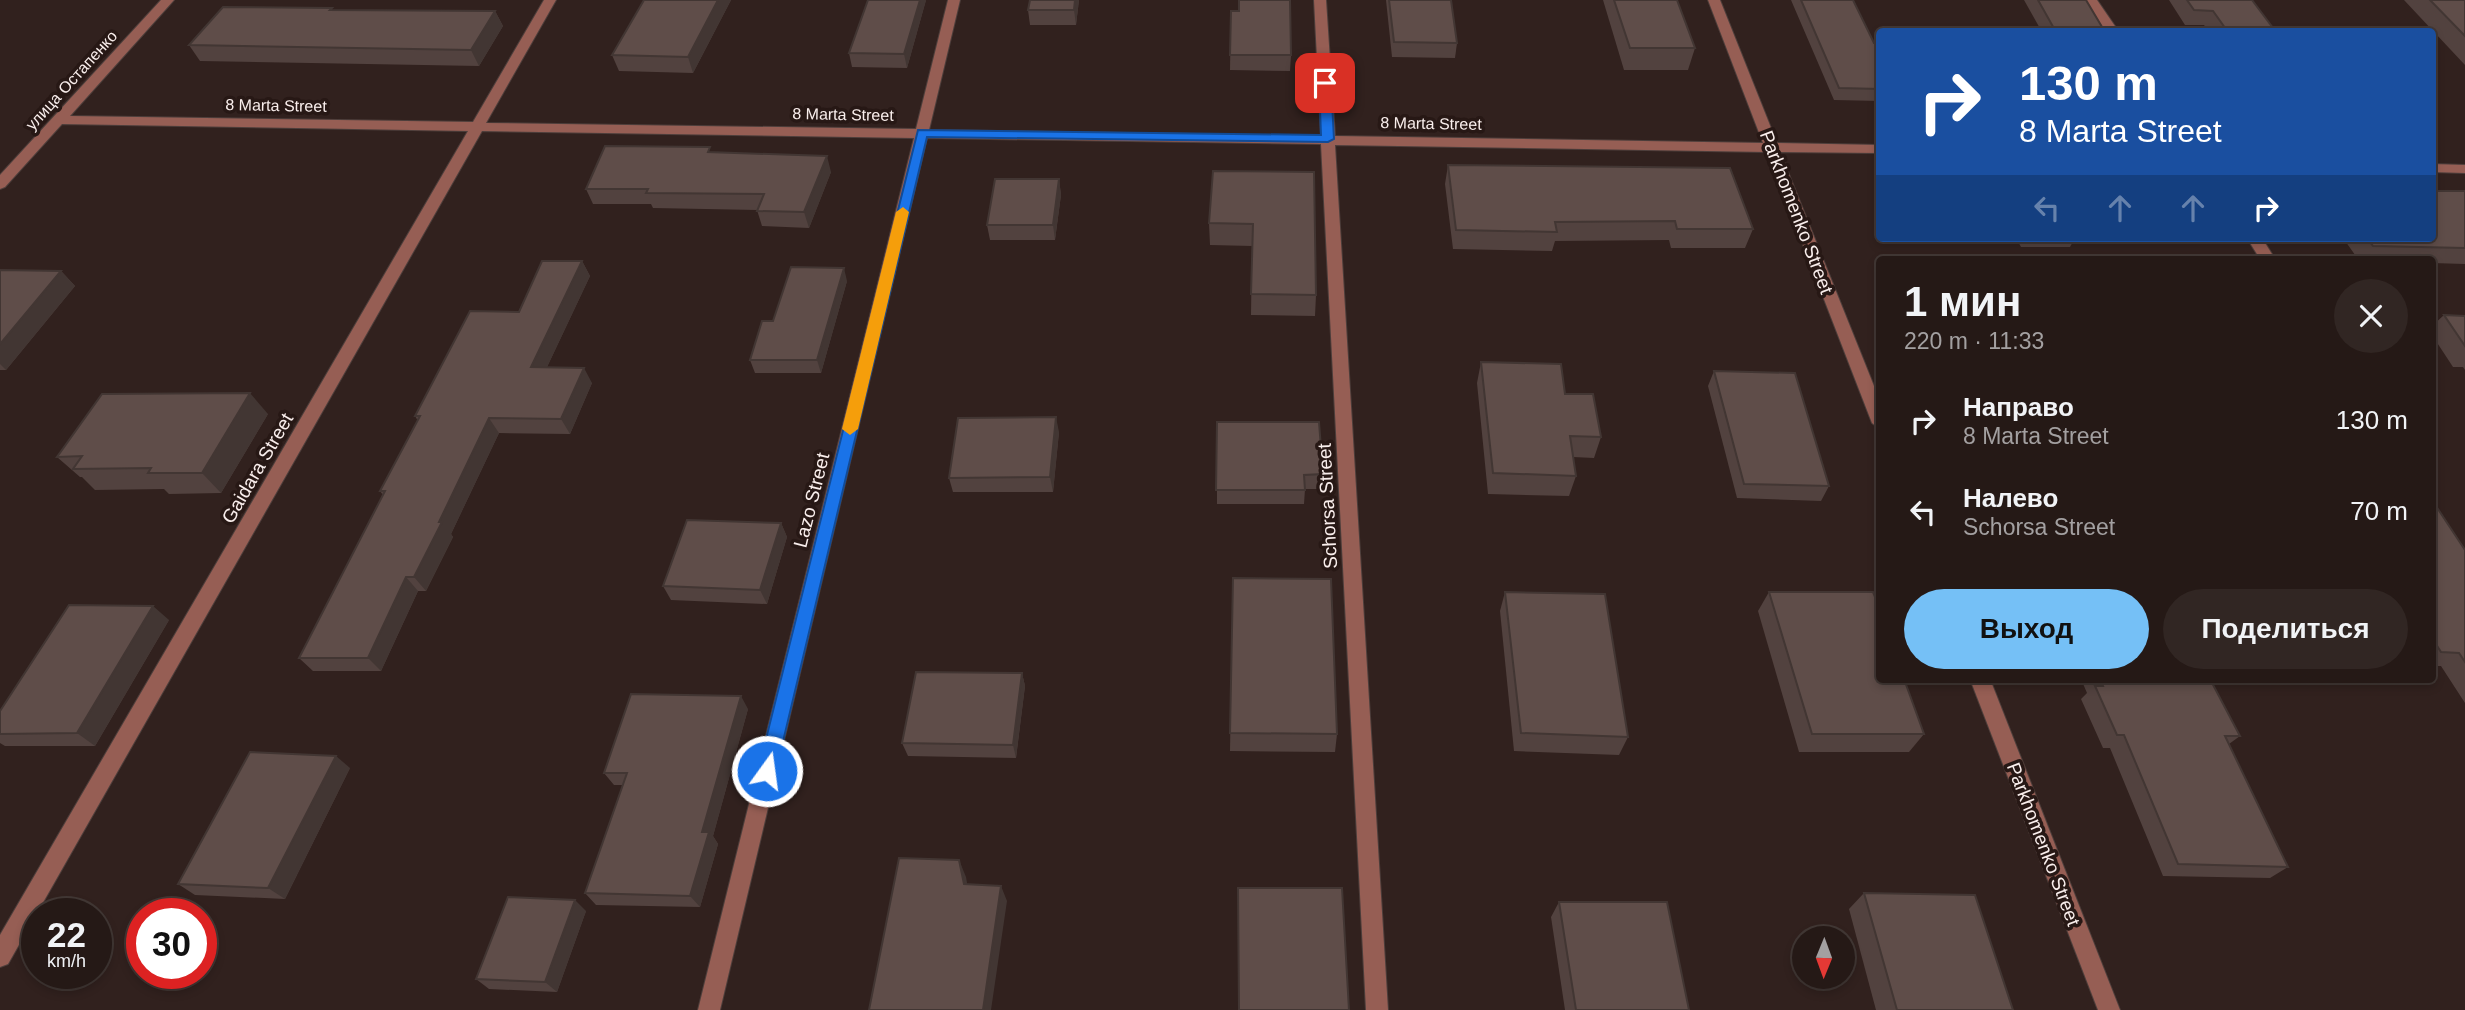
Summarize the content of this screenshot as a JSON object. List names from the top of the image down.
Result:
{
  "streets": {
    "street": [
      "улица Остапенко",
      "8 Marta Street",
      "Parkhomenko Street",
      "Gaidara Street",
      "Lazo Street",
      "Schorsa Street"
    ]
  },
  "crossings": [
    ["улица Остапенко", "8 Marta Street"],
    ["8 Marta Street", "Parkhomenko Street"],
    ["8 Marta Street", "Gaidara Street"],
    ["8 Marta Street", "Lazo Street"],
    ["8 Marta Street", "Schorsa Street"]
  ],
  "north": "bottom",
  "page": {
    "turn": ["130 m", "8 Marta Street"],
    "heading": ["1 мин", "220 m · 11:33"],
    "list": [
      {
        "name": "Направо",
        "note": "8 Marta Street",
        "value": "130 m"
      },
      {
        "name": "Налево",
        "note": "Schorsa Street",
        "value": "70 m"
      }
    ],
    "buttons": ["Выход", "Поделиться"],
    "speed": "22 km/h",
    "limit": "30"
  }
}
